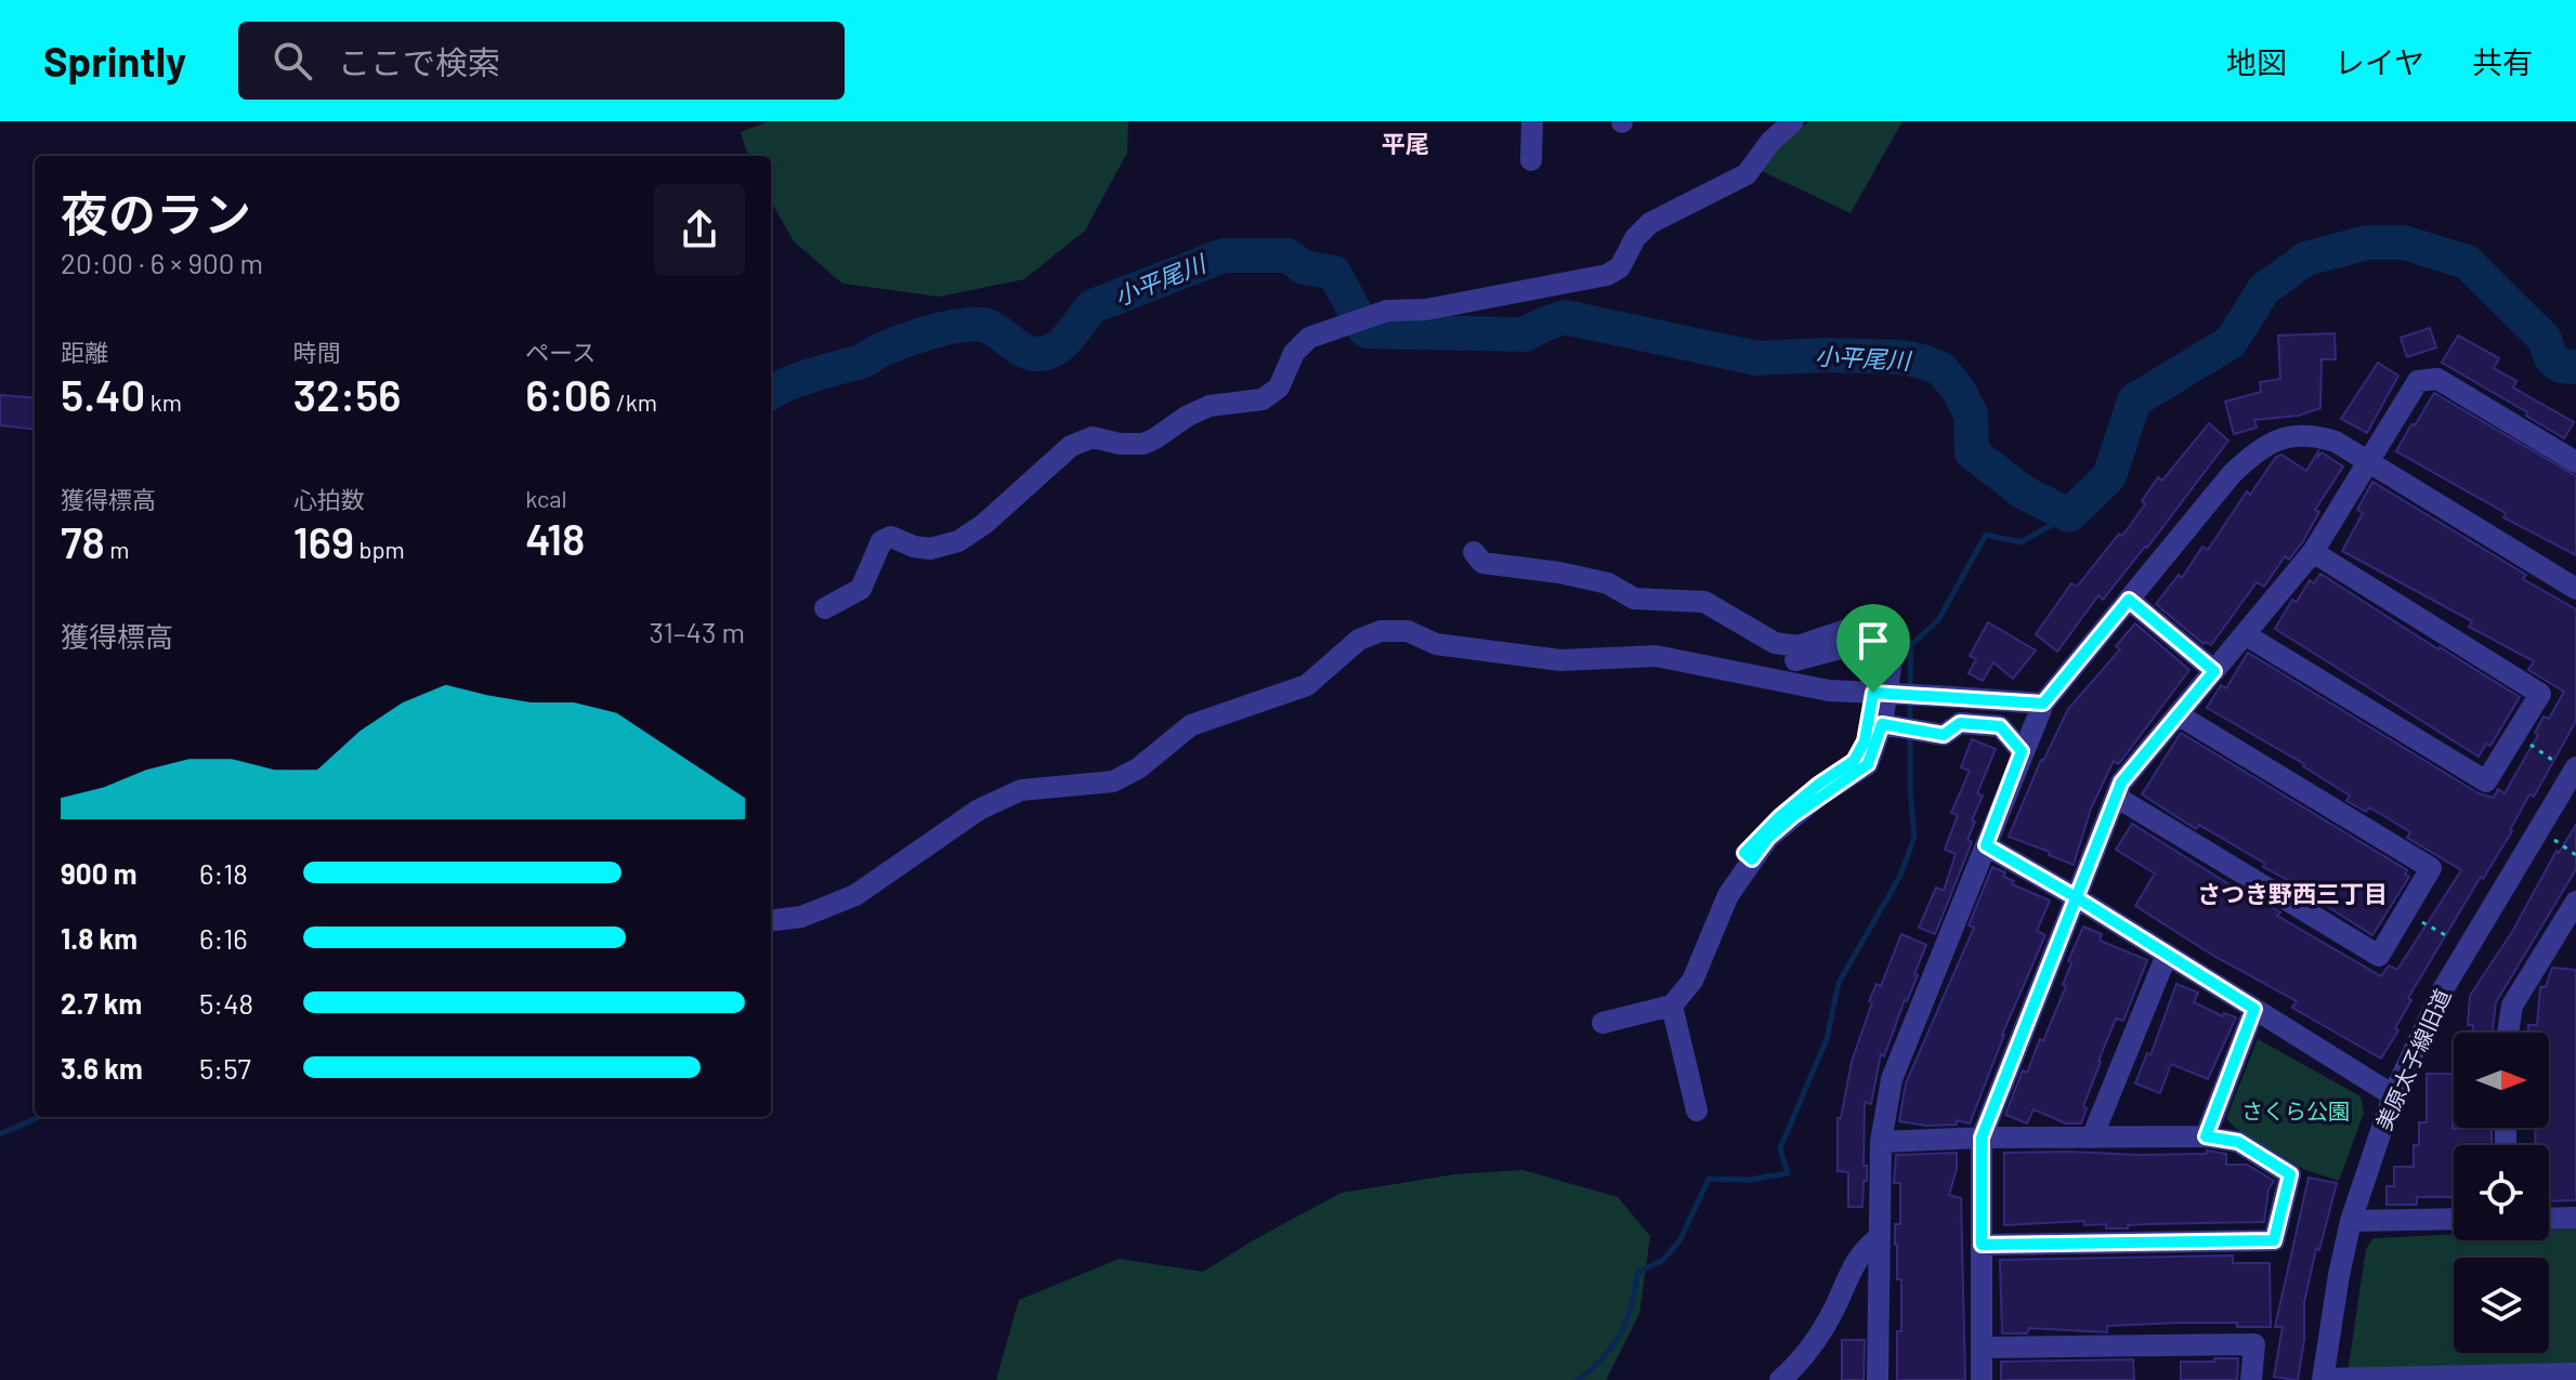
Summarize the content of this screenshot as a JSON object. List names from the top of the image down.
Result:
{
  "streets": {
    "street": ["美原太子線旧道"]
  },
  "districts": ["平尾", "さつき野西三丁目"],
  "water": ["小平尾川"],
  "parks": ["さくら公園"],
  "north": "right",
  "page": {
    "header": "Sprintly",
    "search": "ここで検索",
    "nav": ["地図", "レイヤ", "共有"],
    "heading": ["夜のラン", "20:00 · 6 × 900 m"],
    "stats": [
      ["距離", "5.40 km"],
      ["時間", "32:56"],
      ["ペース", "6:06 /km"],
      ["獲得標高", "78 m"],
      ["心拍数", "169 bpm"],
      ["kcal", "418"]
    ],
    "chart": ["獲得標高", "31–43 m"],
    "list": [
      {
        "name": "900 m",
        "note": "6:18"
      },
      {
        "name": "1.8 km",
        "note": "6:16"
      },
      {
        "name": "2.7 km",
        "note": "5:48"
      },
      {
        "name": "3.6 km",
        "note": "5:57"
      }
    ]
  }
}
